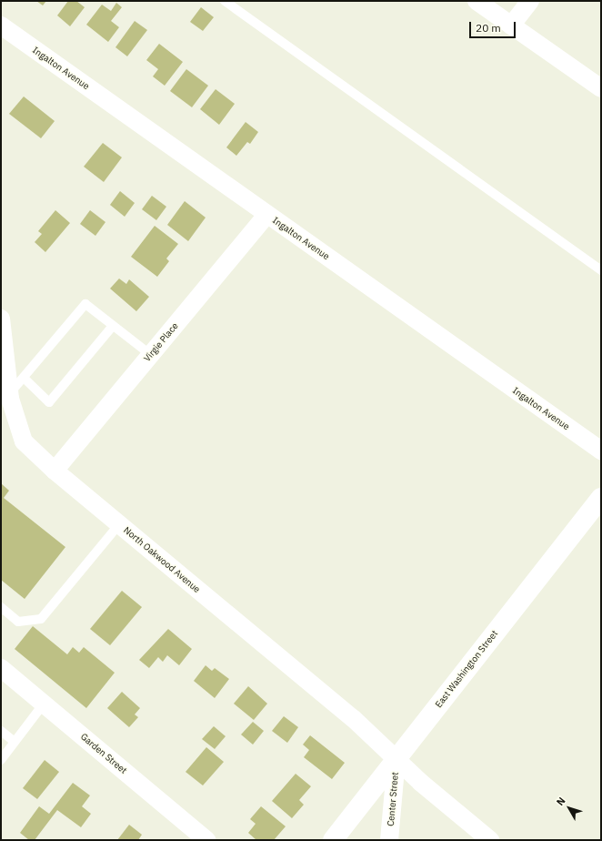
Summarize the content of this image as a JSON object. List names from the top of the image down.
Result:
{
  "streets": {
    "main road": ["East Washington Street"],
    "street": [
      "Ingalton Avenue",
      "Virgie Place",
      "North Oakwood Avenue",
      "Garden Street",
      "Center Street"
    ]
  },
  "crossings": [
    ["Ingalton Avenue", "Virgie Place"],
    ["Virgie Place", "North Oakwood Avenue"],
    ["North Oakwood Avenue", "East Washington Street"],
    ["North Oakwood Avenue", "Center Street"],
    ["East Washington Street", "Center Street"]
  ],
  "scale_bar": "20 m",
  "north": "top left"
}
